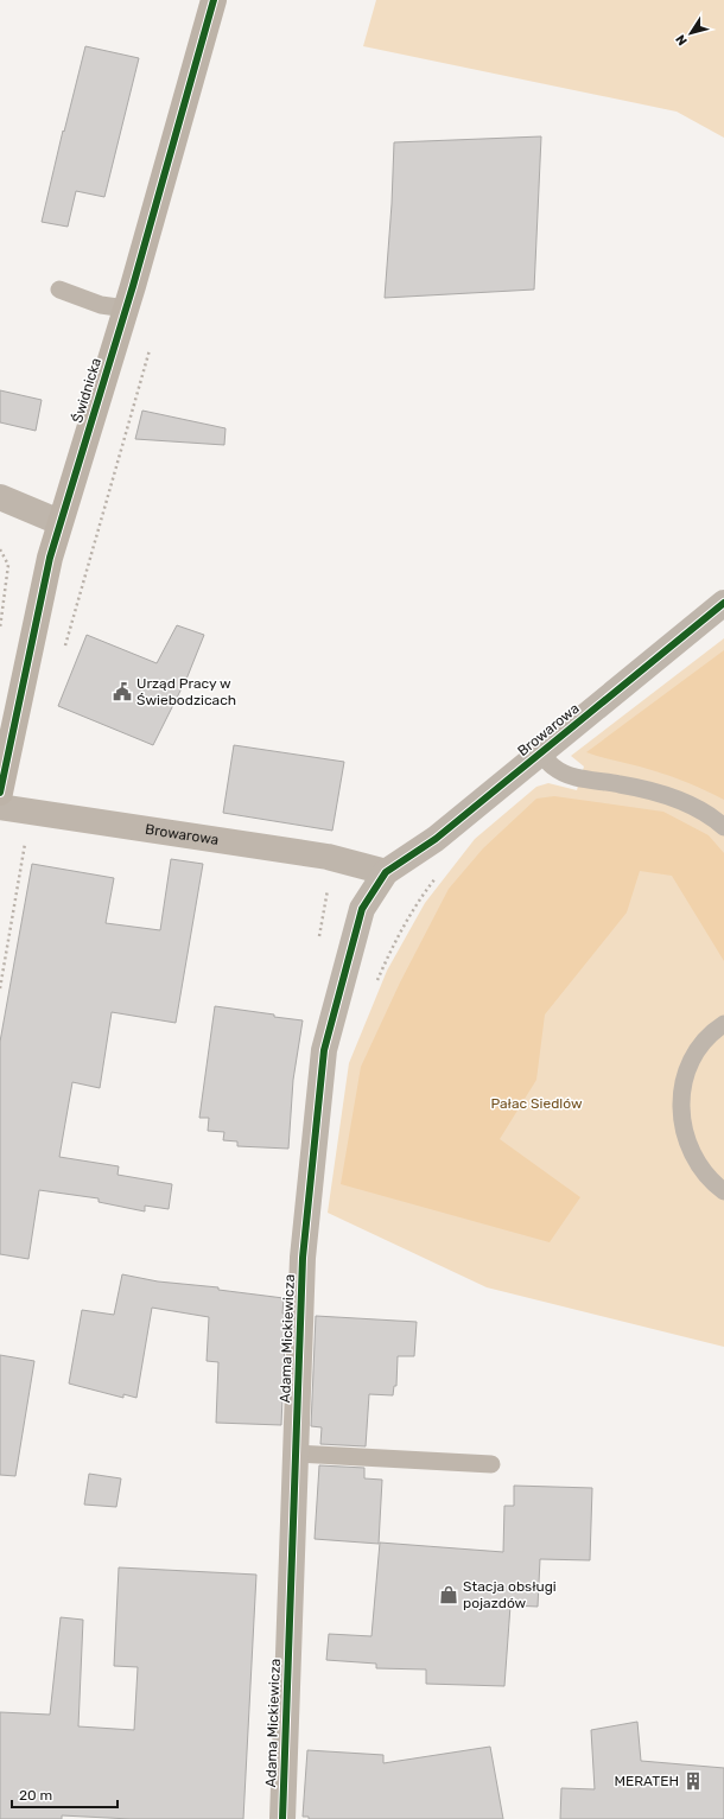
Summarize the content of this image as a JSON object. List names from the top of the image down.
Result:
{
  "streets": {
    "street": ["Świdnicka", "Browarowa", "Adama Mickiewicza"]
  },
  "crossings": [
    ["Browarowa", "Adama Mickiewicza"]
  ],
  "parks": ["Pałac Siedlów"],
  "places": {
    "public building": ["Urząd Pracy w Świebodzicach"],
    "shop": ["Stacja obsługi pojazdów"],
    "building": ["MERATEH"]
  },
  "scale_bar": "20 m",
  "north": "bottom left"
}
